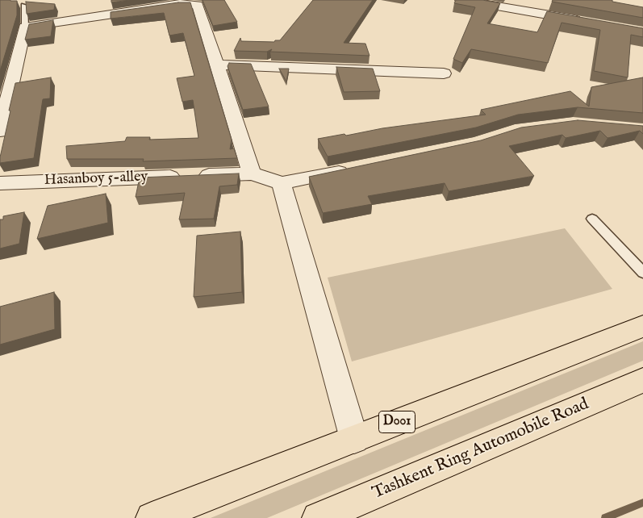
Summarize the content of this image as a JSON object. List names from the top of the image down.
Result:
{
  "streets": {
    "highway": ["D001", "Tashkent Ring Automobile Road"],
    "street": ["Hasanboy 5-alley"]
  }
}
